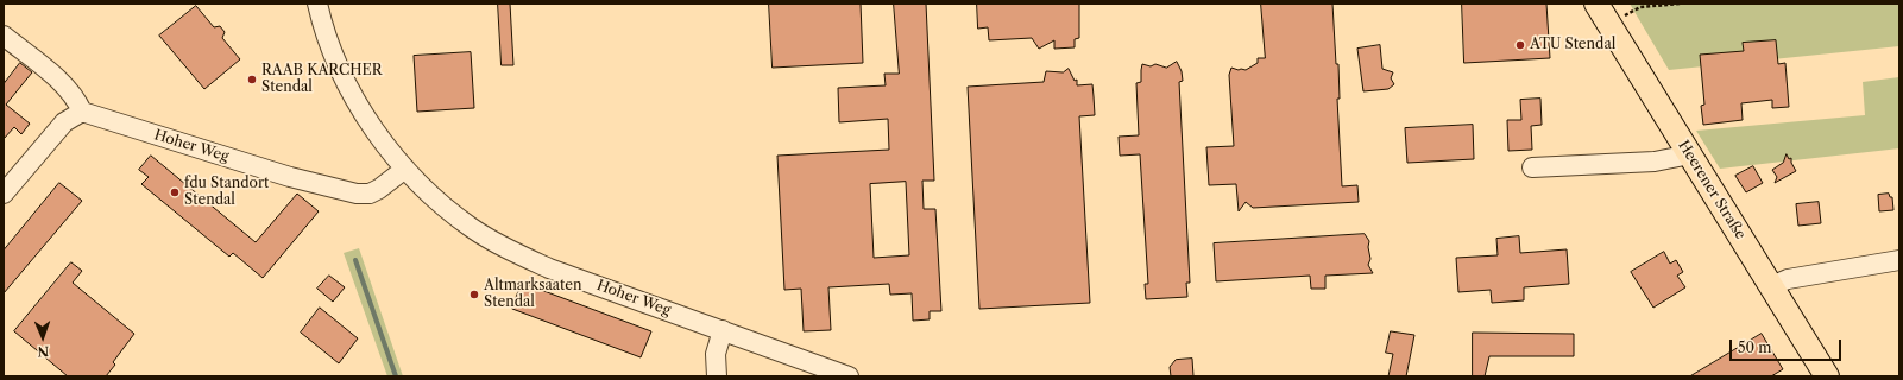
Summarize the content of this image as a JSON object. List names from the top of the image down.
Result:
{
  "streets": {
    "main road": ["Heerener Straße"],
    "street": ["Hoher Weg"]
  },
  "places": [
    "ATU Stendal",
    "RAAB KARCHER Stendal",
    "fdu Standort Stendal",
    "Altmarksaaten Stendal"
  ],
  "scale_bar": "50 m",
  "north": "bottom"
}
